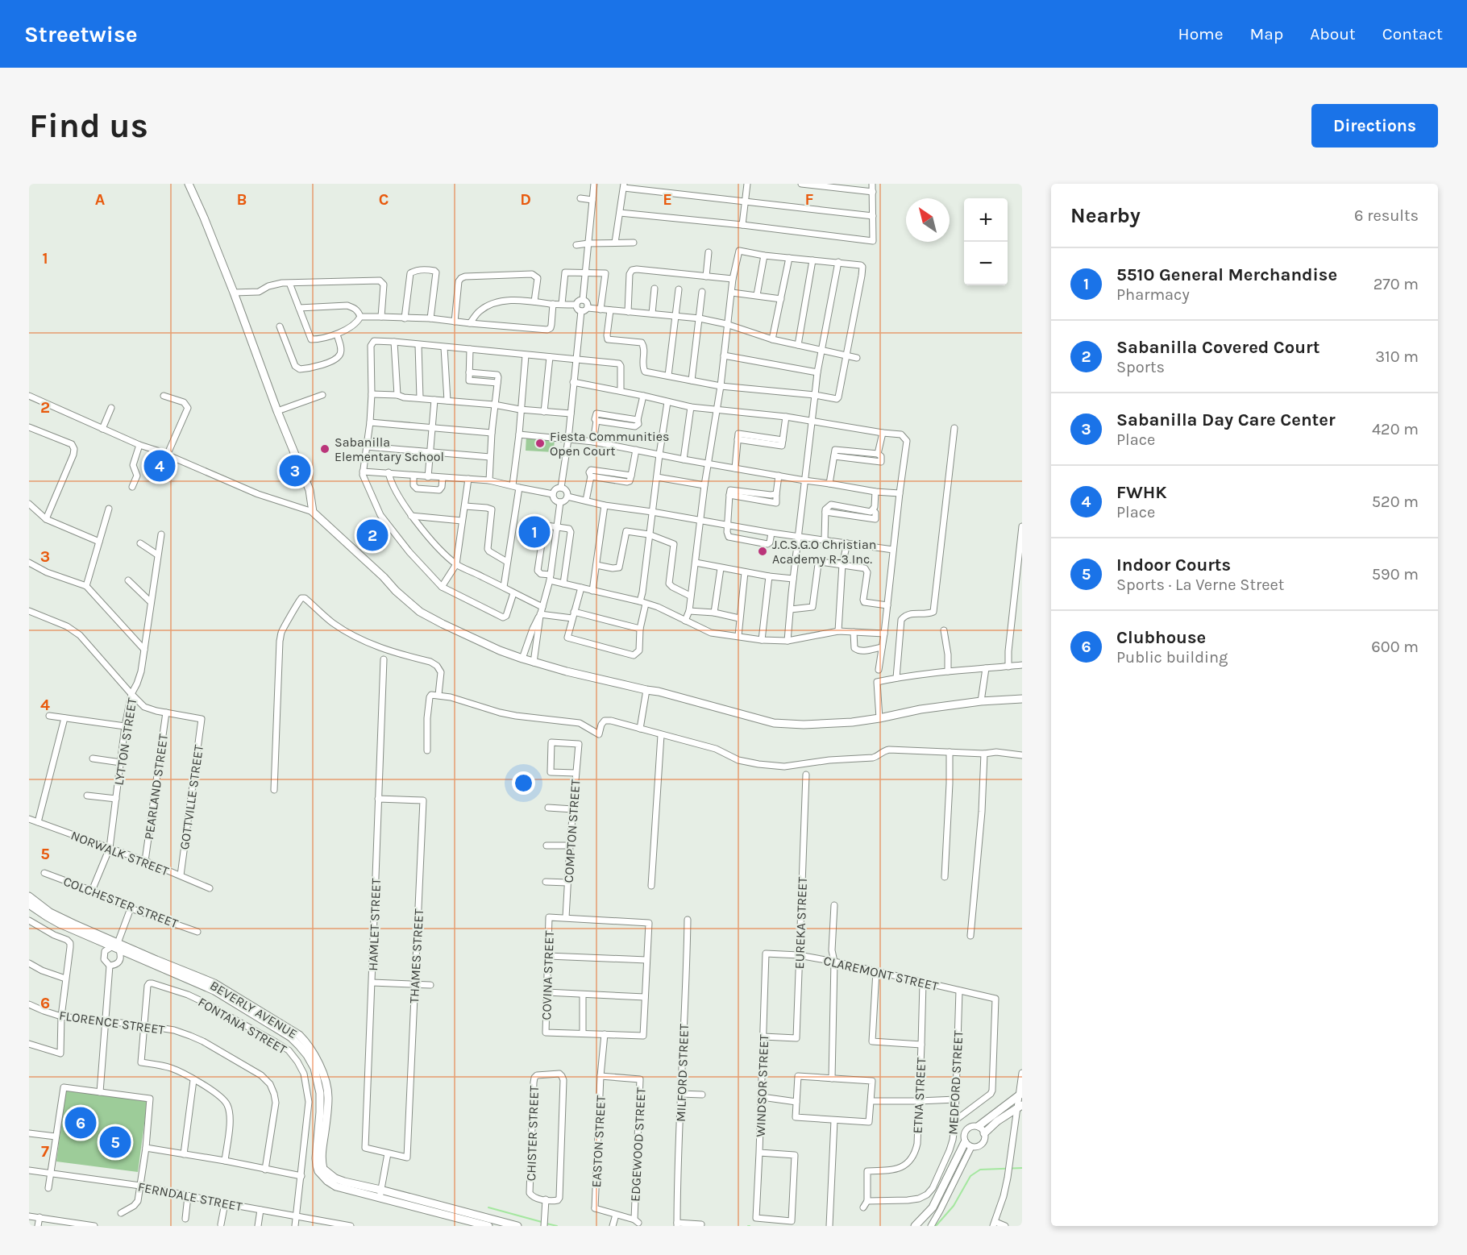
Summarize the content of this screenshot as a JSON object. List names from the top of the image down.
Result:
{
  "streets": {
    "street": [
      "LYTTON STREET",
      "PEARLAND STREET",
      "GOTTVILLE STREET",
      "COMPTON STREET",
      "NORWALK STREET",
      "COLCHESTER STREET",
      "EUREKA STREET",
      "HAMLET STREET",
      "THAMES STREET",
      "CLAREMONT STREET",
      "COVINA STREET",
      "BEVERLY AVENUE",
      "FLORENCE STREET",
      "FONTANA STREET",
      "MILFORD STREET",
      "MEDFORD STREET",
      "WINDSOR STREET",
      "ETNA STREET",
      "CHISTER STREET",
      "EASTON STREET",
      "EDGEWOOD STREET",
      "FERNDALE STREET"
    ]
  },
  "crossings": [
    ["LYTTON STREET", "NORWALK STREET"],
    ["LYTTON STREET", "COLCHESTER STREET"],
    ["PEARLAND STREET", "GOTTVILLE STREET"],
    ["PEARLAND STREET", "NORWALK STREET"],
    ["GOTTVILLE STREET", "NORWALK STREET"],
    ["COMPTON STREET", "COVINA STREET"],
    ["EUREKA STREET", "CLAREMONT STREET"],
    ["EUREKA STREET", "WINDSOR STREET"],
    ["HAMLET STREET", "THAMES STREET"],
    ["CLAREMONT STREET", "MEDFORD STREET"],
    ["CLAREMONT STREET", "WINDSOR STREET"],
    ["CLAREMONT STREET", "ETNA STREET"],
    ["FLORENCE STREET", "FONTANA STREET"],
    ["MEDFORD STREET", "ETNA STREET"],
    ["EASTON STREET", "EDGEWOOD STREET"]
  ],
  "places": ["Fiesta Communities Open Court", "Sabanilla Elementary School", "J.C.S.G.O Christian Academy R-3 Inc."],
  "north": "top left",
  "page": {
    "header": "Streetwise",
    "nav": [
      "Home",
      "Map",
      "About",
      "Contact"
    ],
    "buttons": "Directions",
    "title": "Find us",
    "heading": ["Nearby", "6 results"],
    "map_buttons": ["+", "−"],
    "list": [
      {
        "mark": "1",
        "name": "5510 General Merchandise",
        "note": "Pharmacy",
        "value": "270 m"
      },
      {
        "mark": "2",
        "name": "Sabanilla Covered Court",
        "note": "Sports",
        "value": "310 m"
      },
      {
        "mark": "3",
        "name": "Sabanilla Day Care Center",
        "note": "Place",
        "value": "420 m"
      },
      {
        "mark": "4",
        "name": "FWHK",
        "note": "Place",
        "value": "520 m"
      },
      {
        "mark": "5",
        "name": "Indoor Courts",
        "note": "Sports · La Verne Street",
        "value": "590 m"
      },
      {
        "mark": "6",
        "name": "Clubhouse",
        "note": "Public building",
        "value": "600 m"
      }
    ],
    "pins": [
      "4",
      "3",
      "1",
      "2",
      "6",
      "5"
    ]
  },
  "grid": {
    "columns": [
      "A",
      "B",
      "C",
      "D",
      "E",
      "F"
    ],
    "rows": [
      "1",
      "2",
      "3",
      "4",
      "5",
      "6",
      "7"
    ]
  }
}
